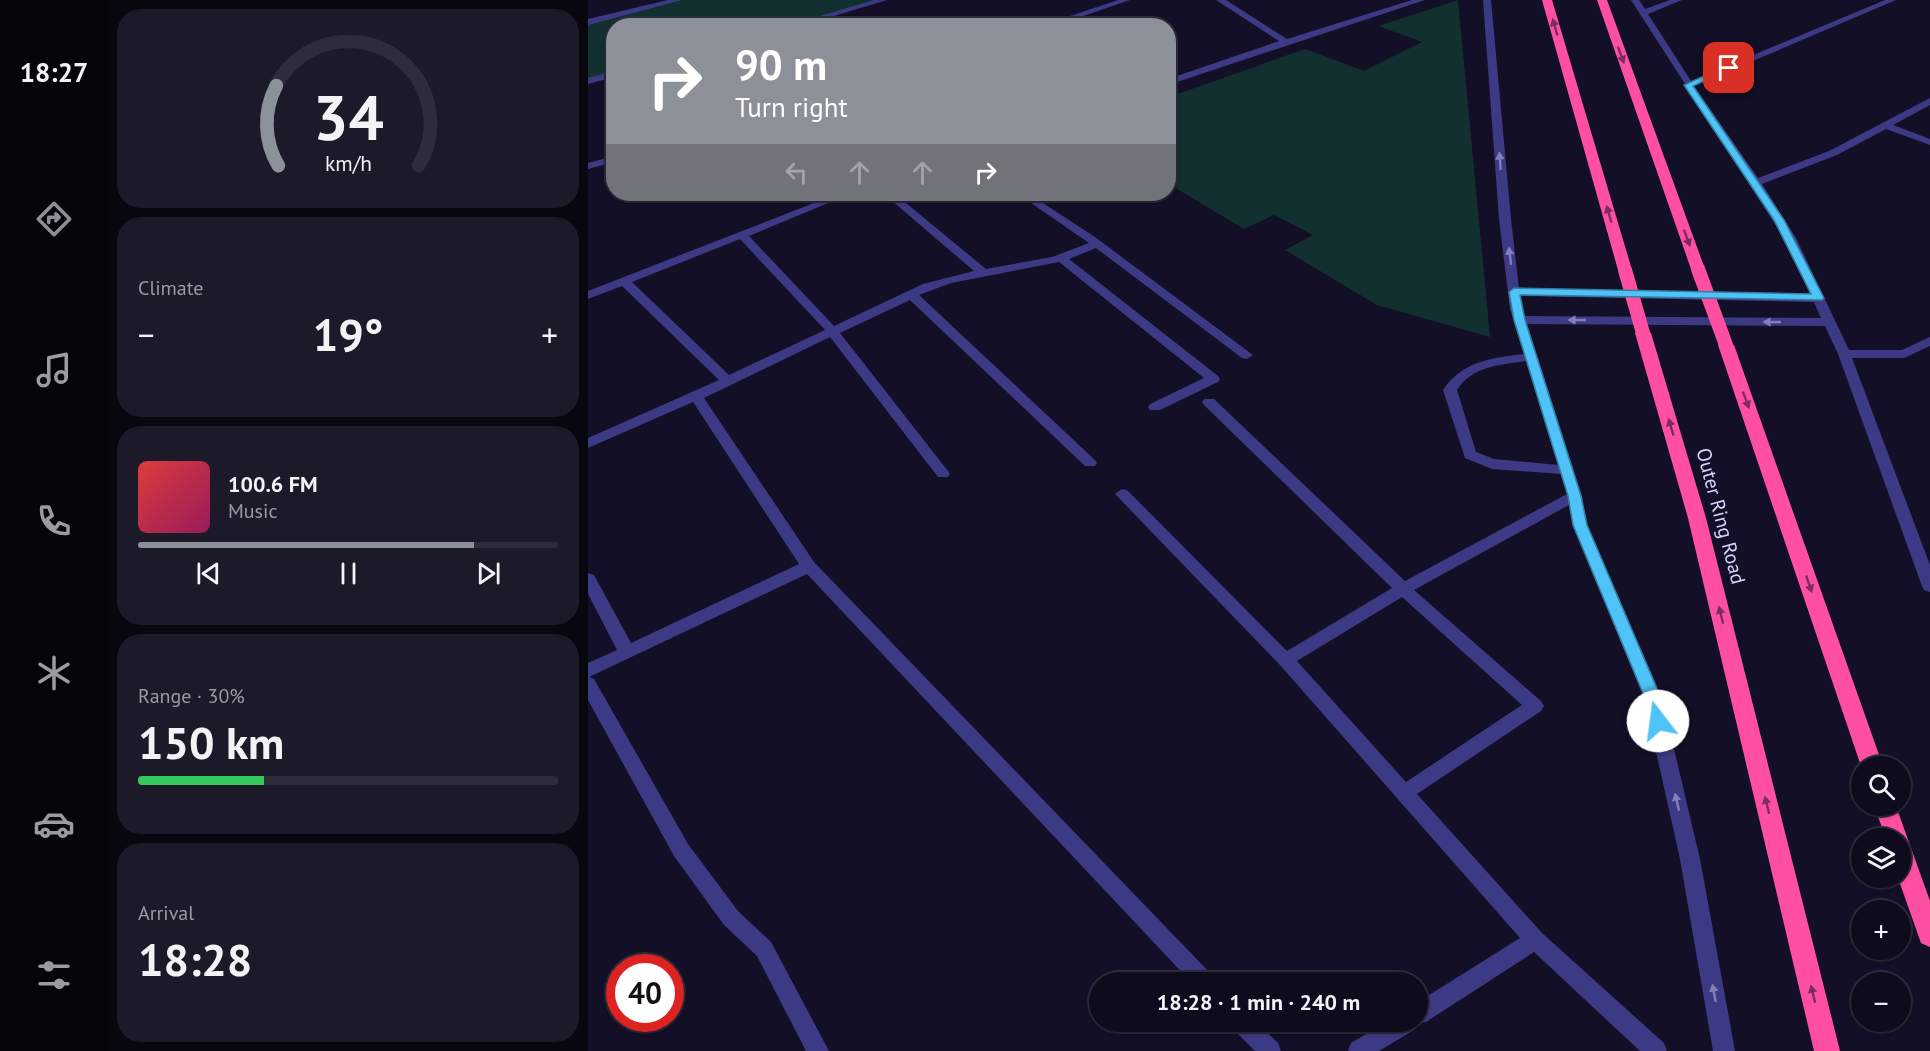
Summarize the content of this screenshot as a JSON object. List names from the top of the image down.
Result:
{
  "streets": {
    "highway": ["Outer Ring Road"]
  },
  "page": {
    "tabs": "18:27",
    "turn": ["90 m", "Turn right"],
    "tile": [
      "Climate",
      ["Range · 30%", "150 km"],
      ["Arrival", "18:28"]
    ],
    "heat": ["−", "19°", "+"],
    "song": ["100.6 FM", "Music"],
    "map_buttons": ["+", "−"],
    "limit": "40",
    "trip": "18:28 · 1 min · 240 m",
    "gauge": ["34", "km/h"]
  }
}
